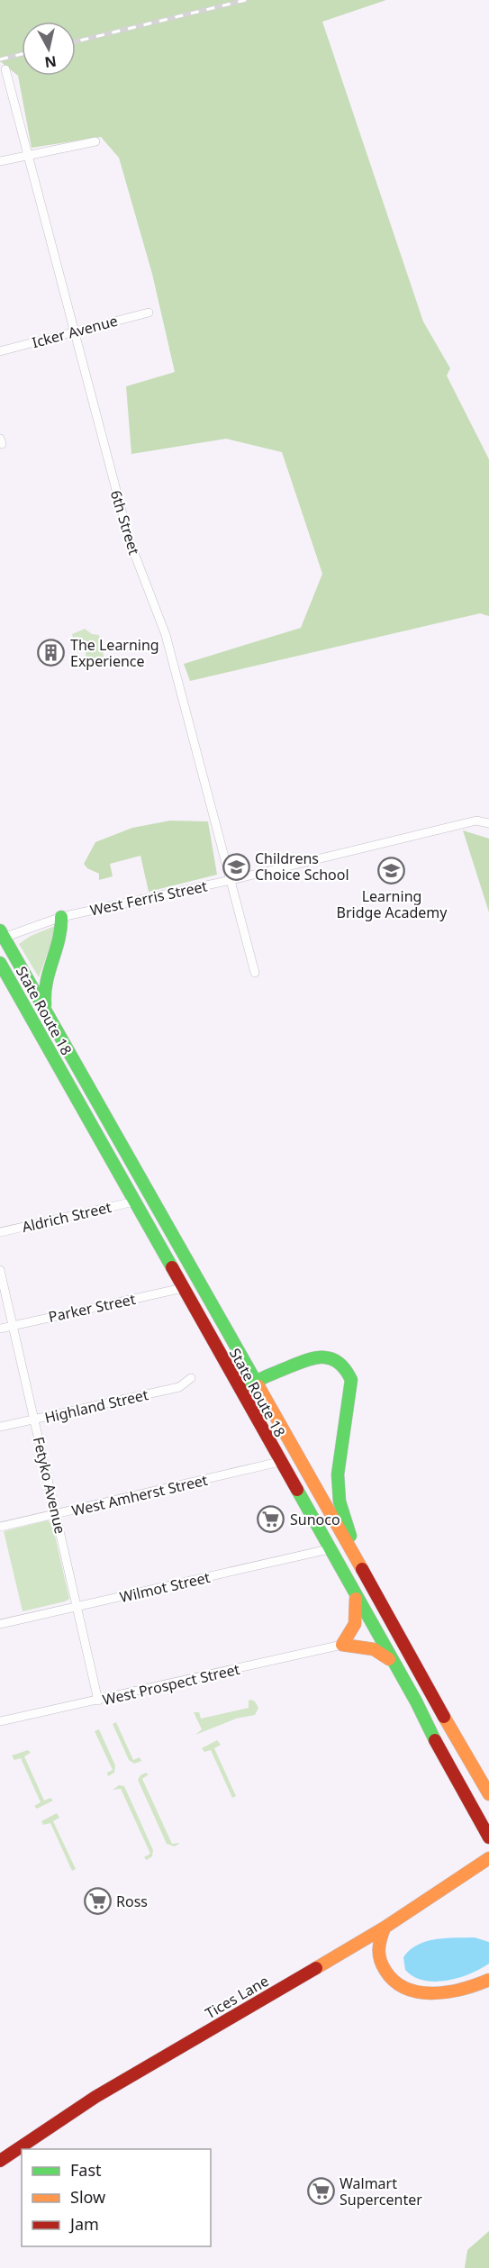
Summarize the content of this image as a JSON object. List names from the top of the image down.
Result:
{
  "streets": {
    "main road": ["State Route 18", "Tices Lane"],
    "street": [
      "Icker Avenue",
      "6th Street",
      "West Ferris Street",
      "Aldrich Street",
      "Parker Street",
      "Highland Street",
      "Fetyko Avenue",
      "West Amherst Street",
      "Wilmot Street",
      "West Prospect Street"
    ]
  },
  "crossings": [
    ["Icker Avenue", "6th Street"],
    ["6th Street", "West Ferris Street"],
    ["West Ferris Street", "State Route 18"],
    ["State Route 18", "Aldrich Street"],
    ["State Route 18", "Parker Street"],
    ["State Route 18", "West Amherst Street"],
    ["State Route 18", "Wilmot Street"],
    ["Parker Street", "Fetyko Avenue"],
    ["Highland Street", "Fetyko Avenue"],
    ["Fetyko Avenue", "West Amherst Street"],
    ["Fetyko Avenue", "Wilmot Street"],
    ["Fetyko Avenue", "West Prospect Street"]
  ],
  "places": {
    "building": ["The Learning Experience"],
    "school or university": ["Childrens Choice School", "Learning Bridge Academy"],
    "supermarket": ["Sunoco", "Ross", "Walmart Supercenter"]
  },
  "legend": ["Fast", "Slow", "Jam"],
  "north": "bottom"
}
